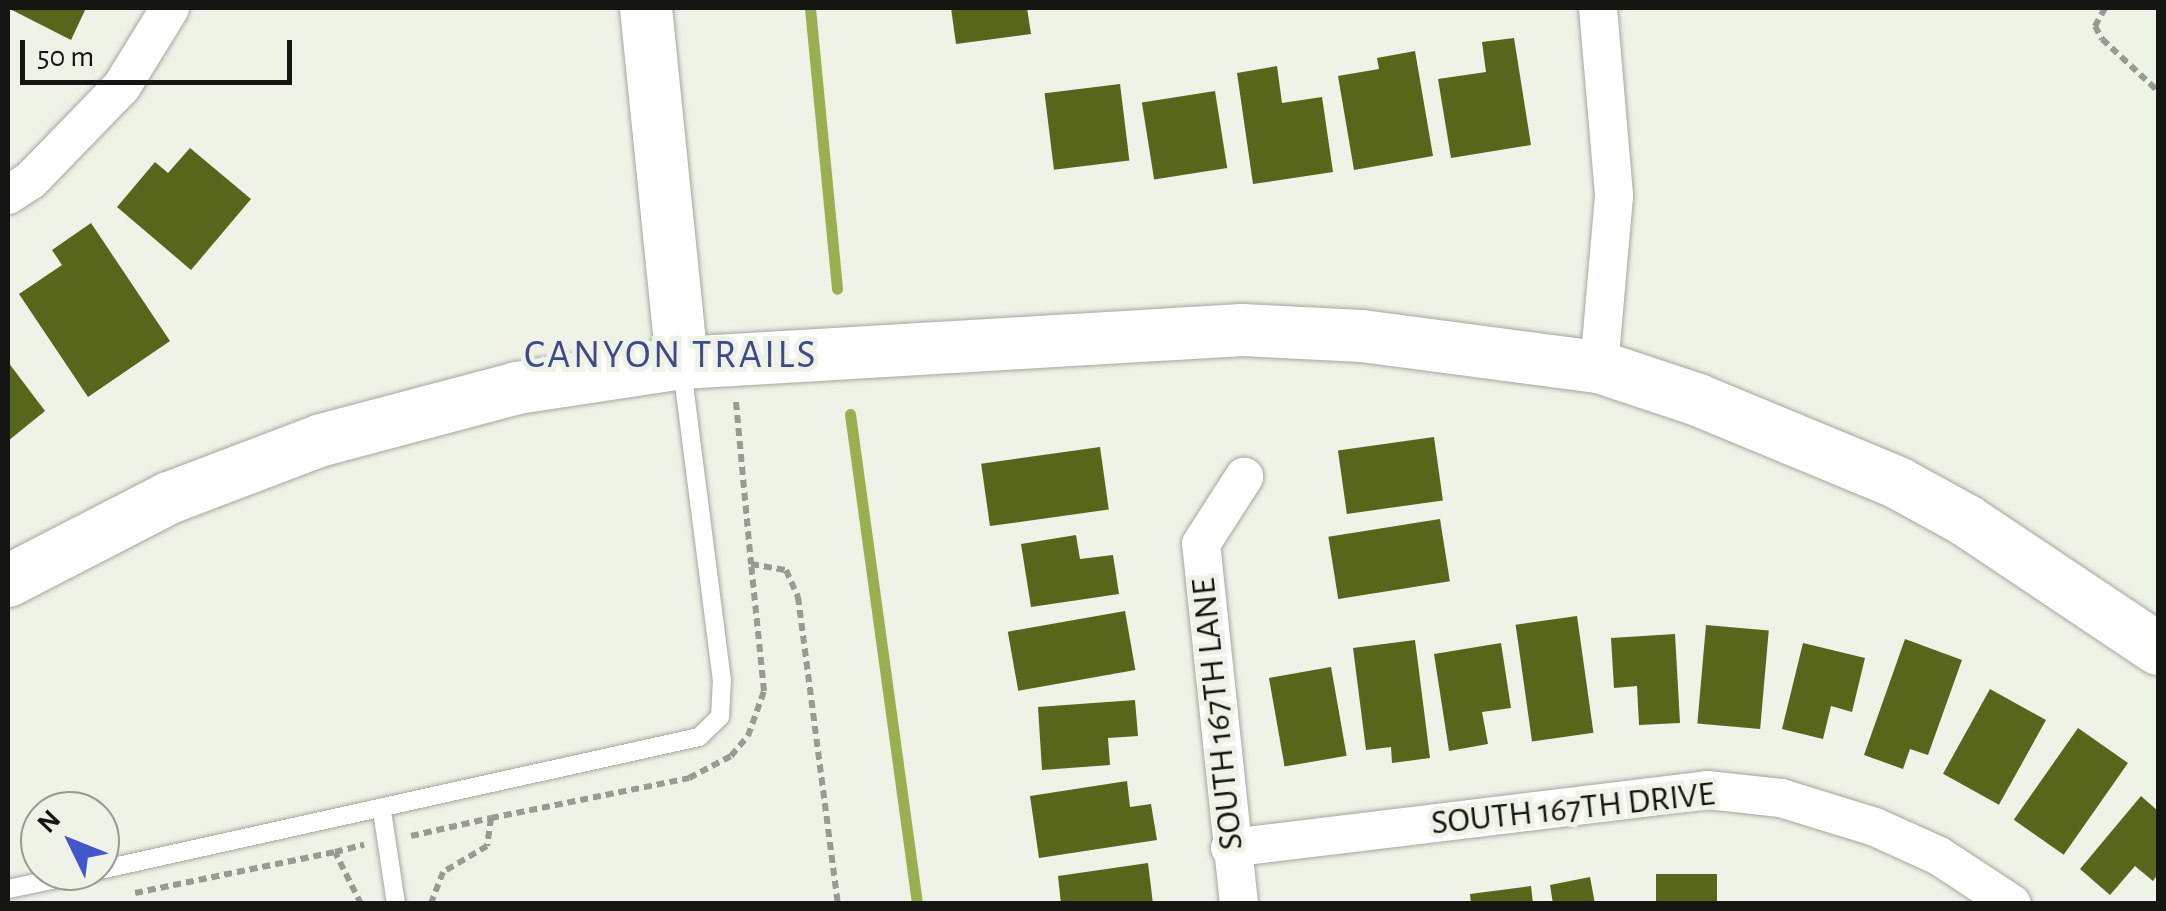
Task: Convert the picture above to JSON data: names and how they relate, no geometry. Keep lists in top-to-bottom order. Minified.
{"streets":{"street":["SOUTH 167TH LANE","SOUTH 167TH DRIVE"]},"crossings":[["SOUTH 167TH LANE","SOUTH 167TH DRIVE"]],"districts":["CANYON TRAILS"],"scale_bar":"50 m","north":"top left"}
